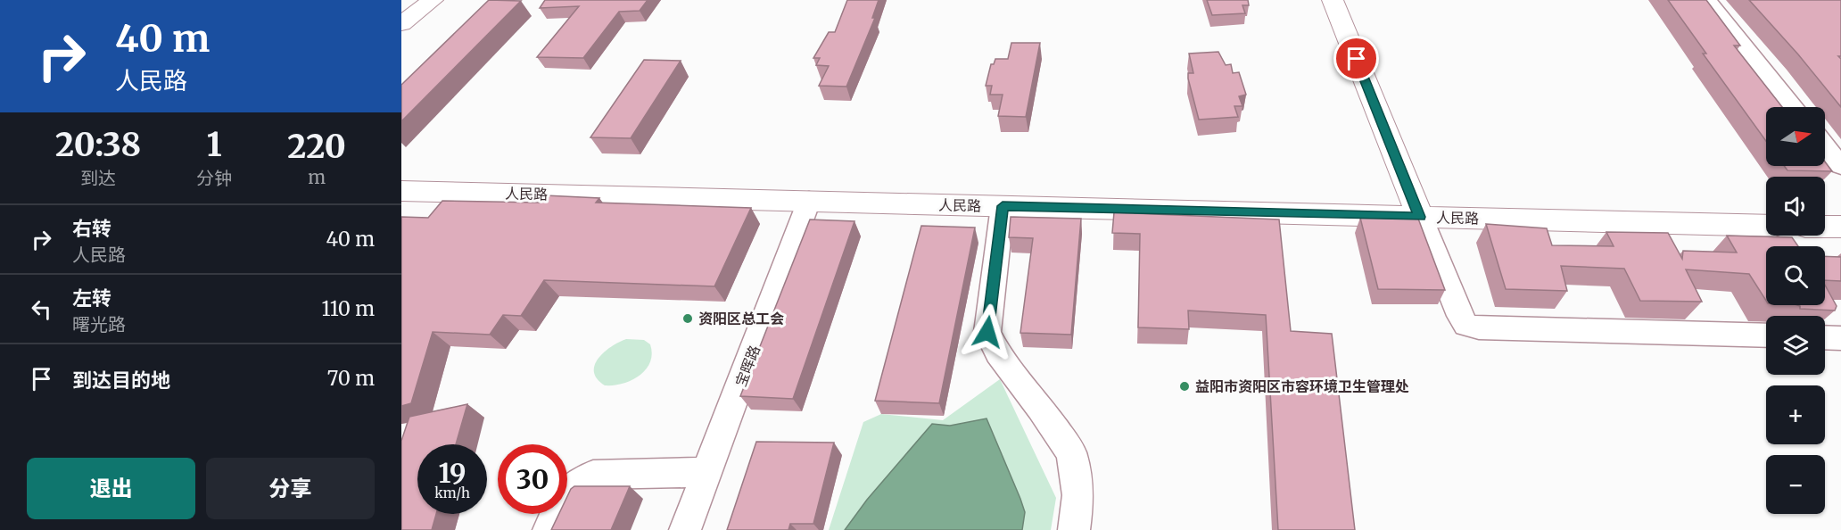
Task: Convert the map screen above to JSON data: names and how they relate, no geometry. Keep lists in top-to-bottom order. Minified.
{"streets":{"street":["人民路","宝晖路"]},"crossings":[["人民路","宝晖路"]],"places":["资阳区总工会","益阳市资阳区市容环境卫生管理处"],"north":"right","page":{"turn":["40 m","人民路"],"map_buttons":["+","−"],"eta":["20:38","到达","1","分钟","220","m"],"list":[{"name":"右转","note":"人民路","value":"40 m"},{"name":"左转","note":"曙光路","value":"110 m"},{"name":"到达目的地","value":"70 m"}],"speed":"19 km/h","limit":"30","buttons":["退出","分享"]}}
